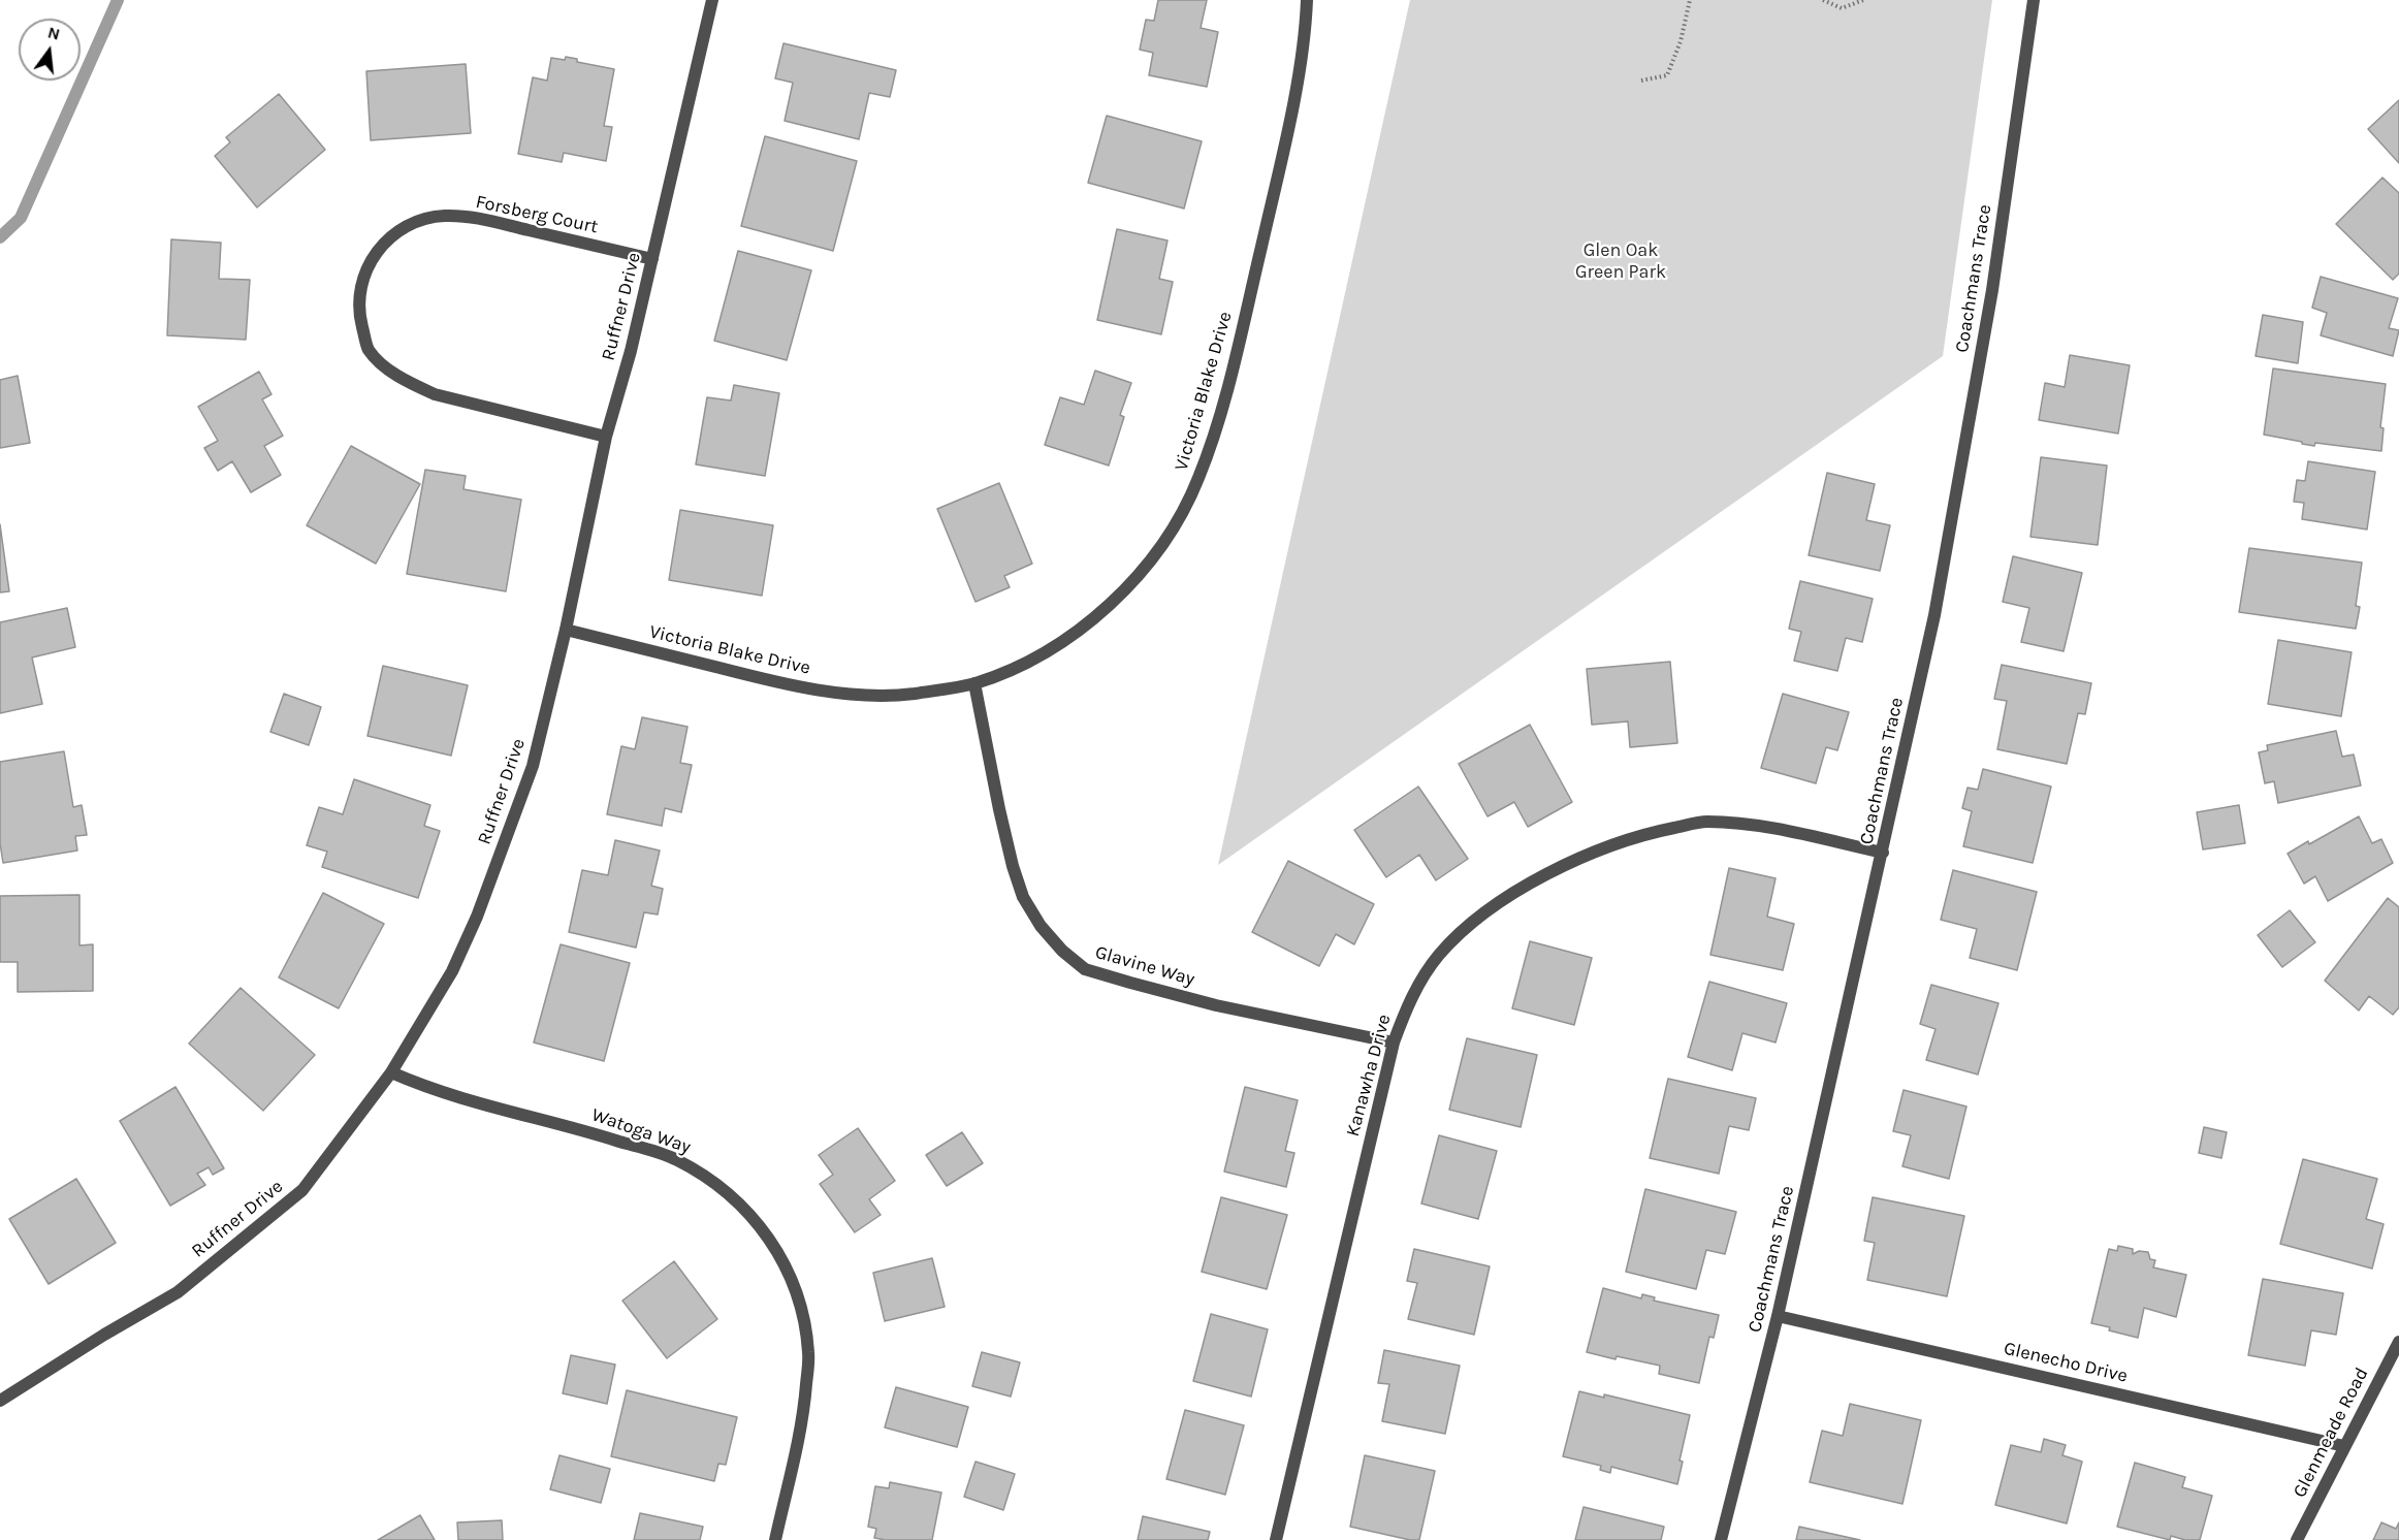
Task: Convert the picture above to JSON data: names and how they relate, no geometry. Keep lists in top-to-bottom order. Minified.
{"streets":{"street":["Forsberg Court","Coachmans Trace","Ruffner Drive","Victoria Blake Drive","Glavine Way","Kanawha Drive","Watoga Way","Glenecho Drive","Glenmeade Road"]},"crossings":[["Forsberg Court","Ruffner Drive"],["Coachmans Trace","Kanawha Drive"],["Coachmans Trace","Glenecho Drive"],["Ruffner Drive","Victoria Blake Drive"],["Ruffner Drive","Watoga Way"],["Victoria Blake Drive","Glavine Way"],["Glavine Way","Kanawha Drive"],["Glenecho Drive","Glenmeade Road"]],"parks":["Glen Oak Green Park"],"north":"top"}
